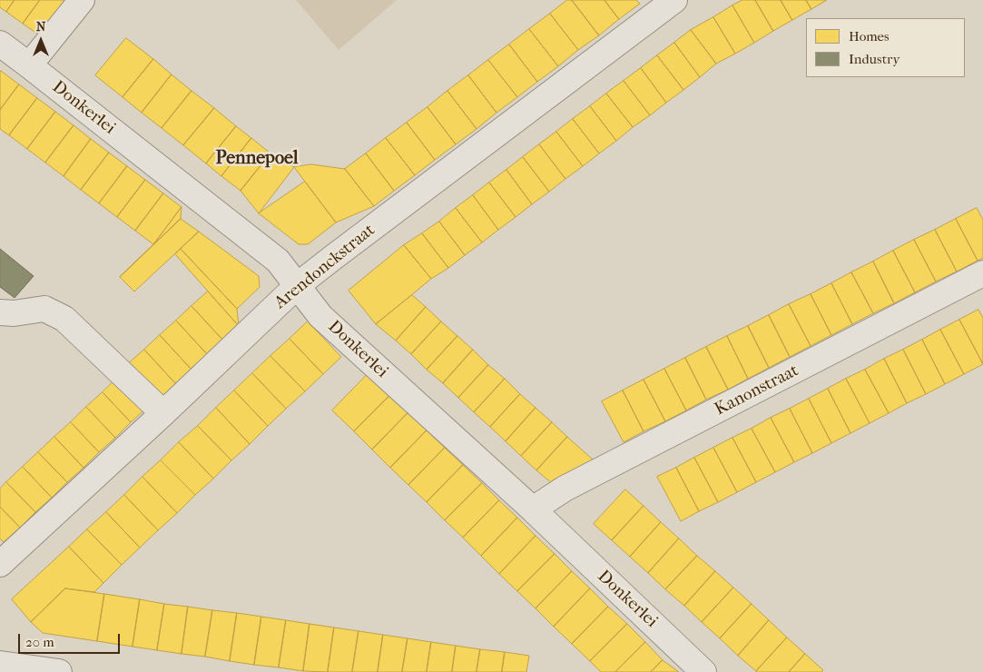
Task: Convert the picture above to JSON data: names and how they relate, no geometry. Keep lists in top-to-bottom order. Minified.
{"streets":{"street":["Donkerlei","Arendonckstraat","Kanonstraat"]},"crossings":[["Donkerlei","Arendonckstraat"],["Donkerlei","Kanonstraat"]],"districts":["Pennepoel"],"legend":["Homes","Industry"],"scale_bar":"20 m","north":"top"}
